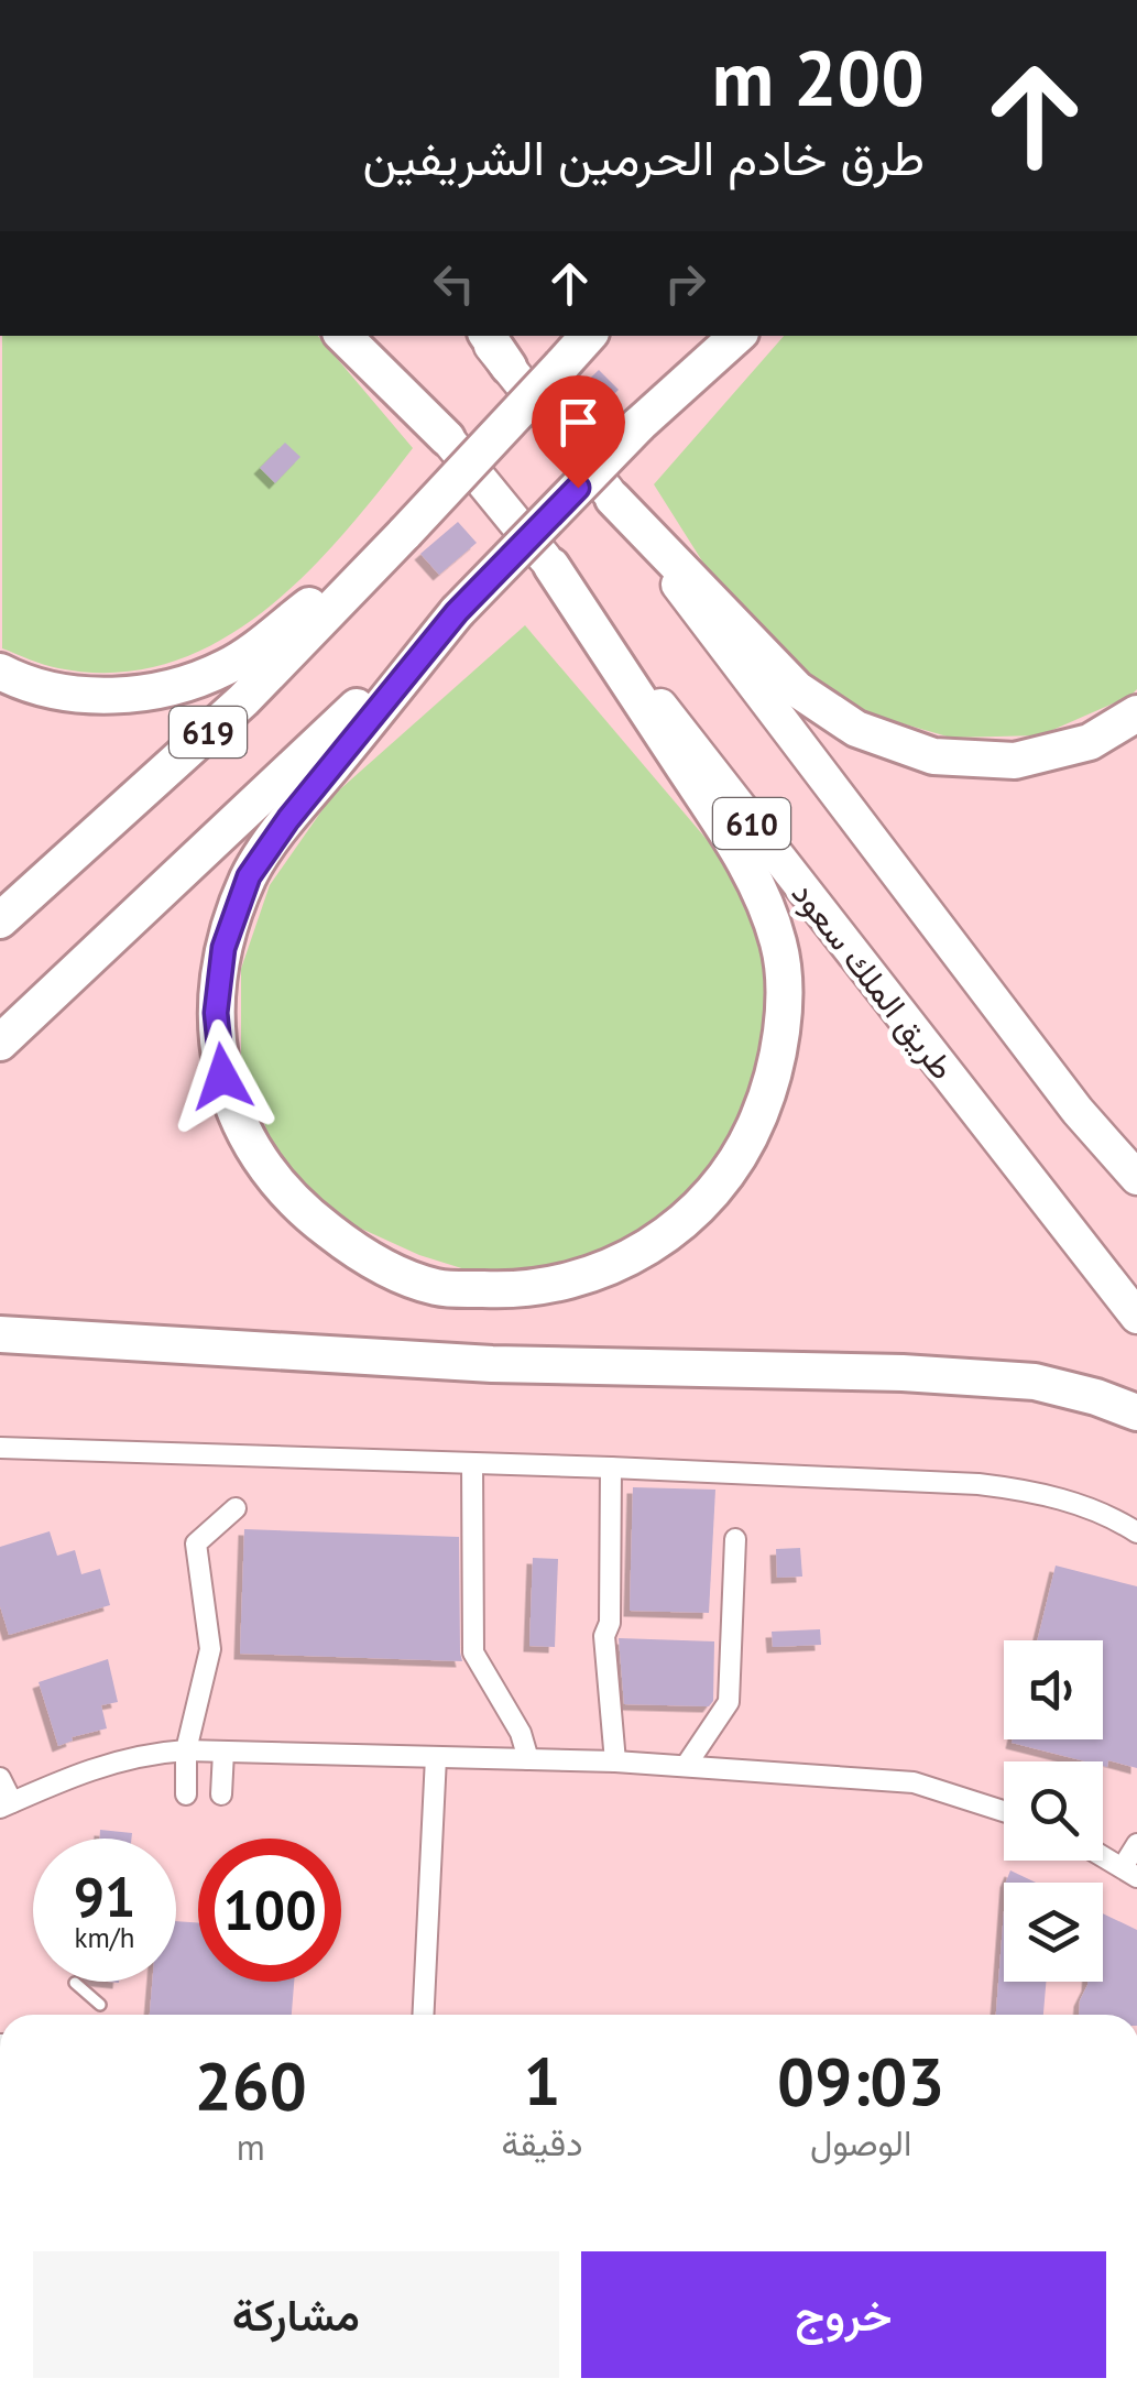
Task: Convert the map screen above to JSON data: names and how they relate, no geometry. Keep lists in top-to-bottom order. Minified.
{"streets":{"highway":["619"],"main road":["610","طريق الملك سعود"]},"page":{"turn":["200 m","طرق خادم الحرمين الشريفين"],"speed":"91 km/h","limit":"100","eta":["09:03","الوصول","1","دقيقة","260","m"],"buttons":["خروج","مشاركة"]}}
